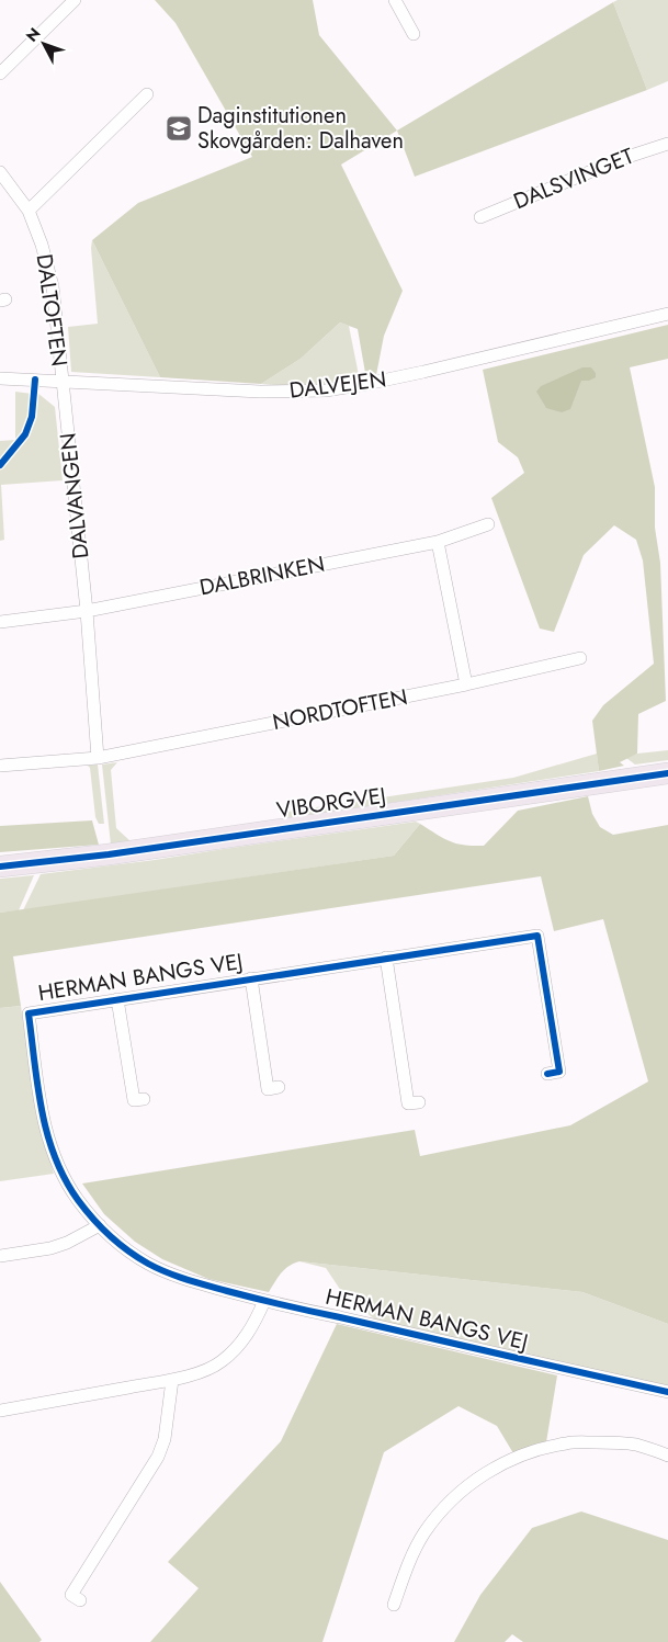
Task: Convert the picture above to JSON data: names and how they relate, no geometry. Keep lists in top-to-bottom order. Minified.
{"streets":{"main road":["VIBORGVEJ"],"street":["DALSVINGET","DALTOFTEN","DALVEJEN","DALVANGEN","DALBRINKEN","NORDTOFTEN","HERMAN BANGS VEJ"]},"crossings":[["DALTOFTEN","DALVEJEN"],["DALTOFTEN","DALVANGEN"],["DALVEJEN","DALVANGEN"],["DALVANGEN","DALBRINKEN"],["DALVANGEN","NORDTOFTEN"]],"places":{"school or university":["Daginstitutionen Skovgården: Dalhaven"]},"north":"top left"}
